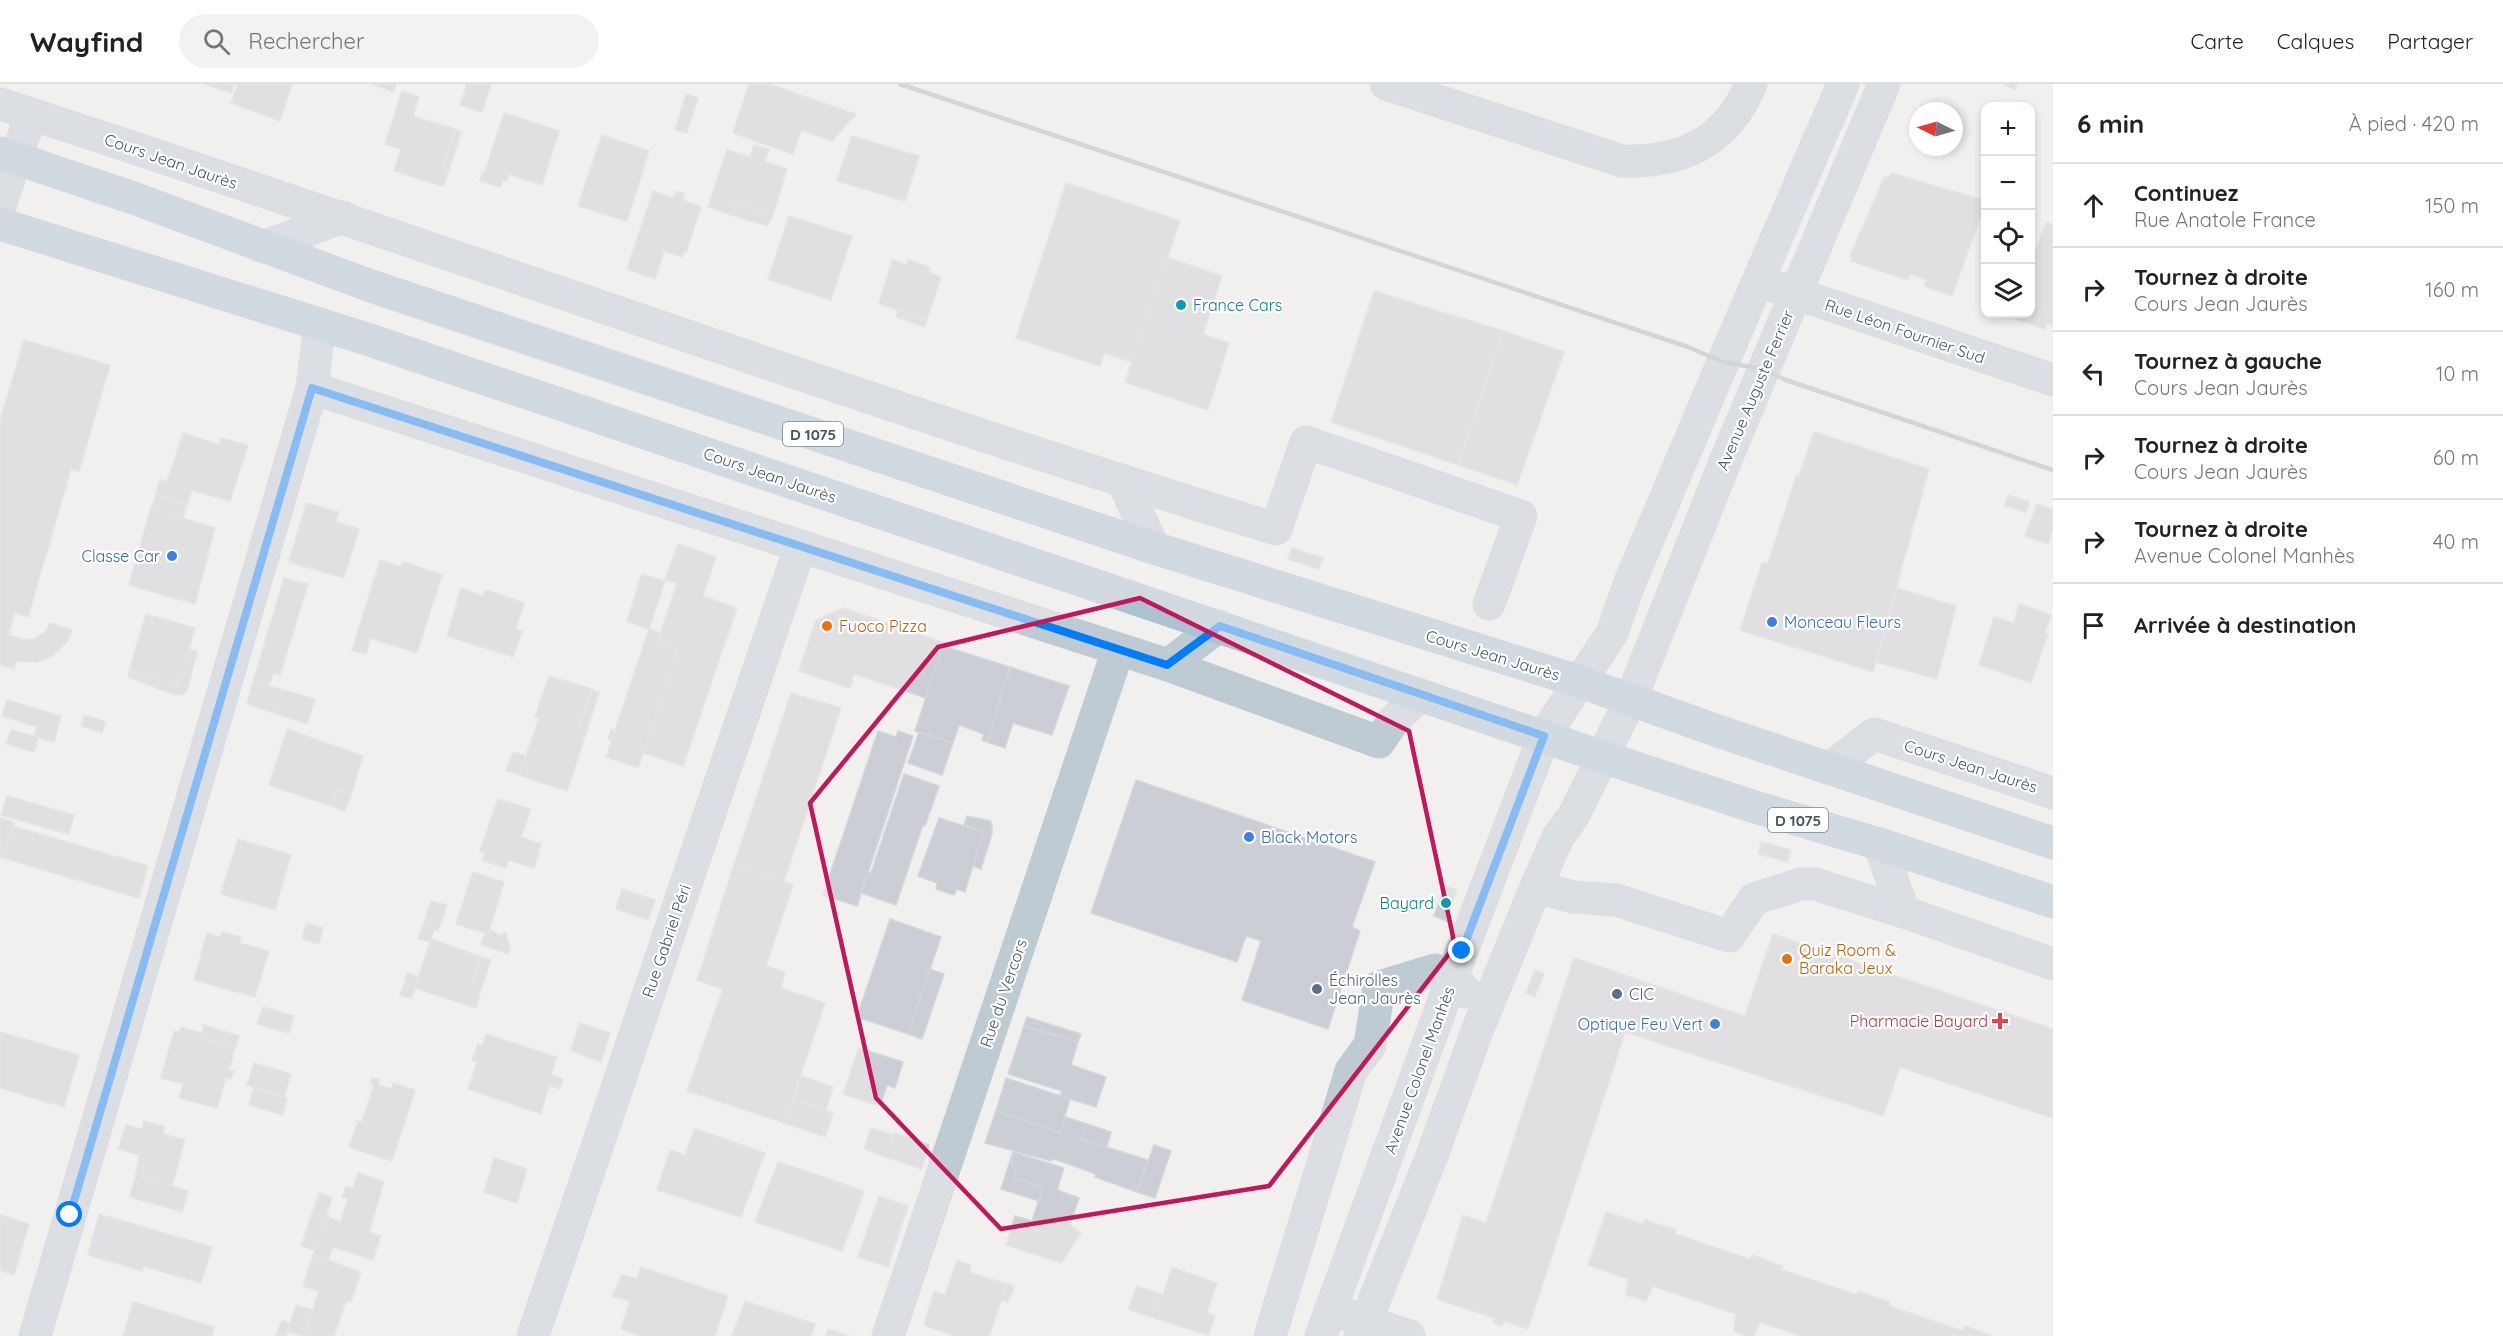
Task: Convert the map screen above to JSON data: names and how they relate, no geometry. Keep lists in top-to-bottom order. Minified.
{"streets":{"main road":["Cours Jean Jaurès","D 1075"],"street":["Rue Léon Fournier Sud","Avenue Auguste Ferrier","Rue Gabriel Péri","Rue du Vercors","Avenue Colonel Manhès"]},"crossings":[["Cours Jean Jaurès","Avenue Auguste Ferrier"],["Cours Jean Jaurès","Avenue Colonel Manhès"],["Rue Léon Fournier Sud","Avenue Auguste Ferrier"]],"places":{"other":["France Cars","Classe Car","Monceau Fleurs","Fuoco Pizza","Black Motors","Bayard","Quiz Room & Baraka Jeux","Échirolles Jean Jaurès","CIC","Optique Feu Vert"],"health":["Pharmacie Bayard"]},"north":"left","page":{"header":"Wayfind","search":"Rechercher","nav":["Carte","Calques","Partager"],"heading":["6 min","À pied · 420 m"],"map_buttons":["+","−"],"list":[["Continuez","Rue Anatole France","150 m"],["Tournez à droite","Cours Jean Jaurès","160 m"],["Tournez à gauche","Cours Jean Jaurès","10 m"],["Tournez à droite","Cours Jean Jaurès","60 m"],["Tournez à droite","Avenue Colonel Manhès","40 m"],"Arrivée à destination"]}}
